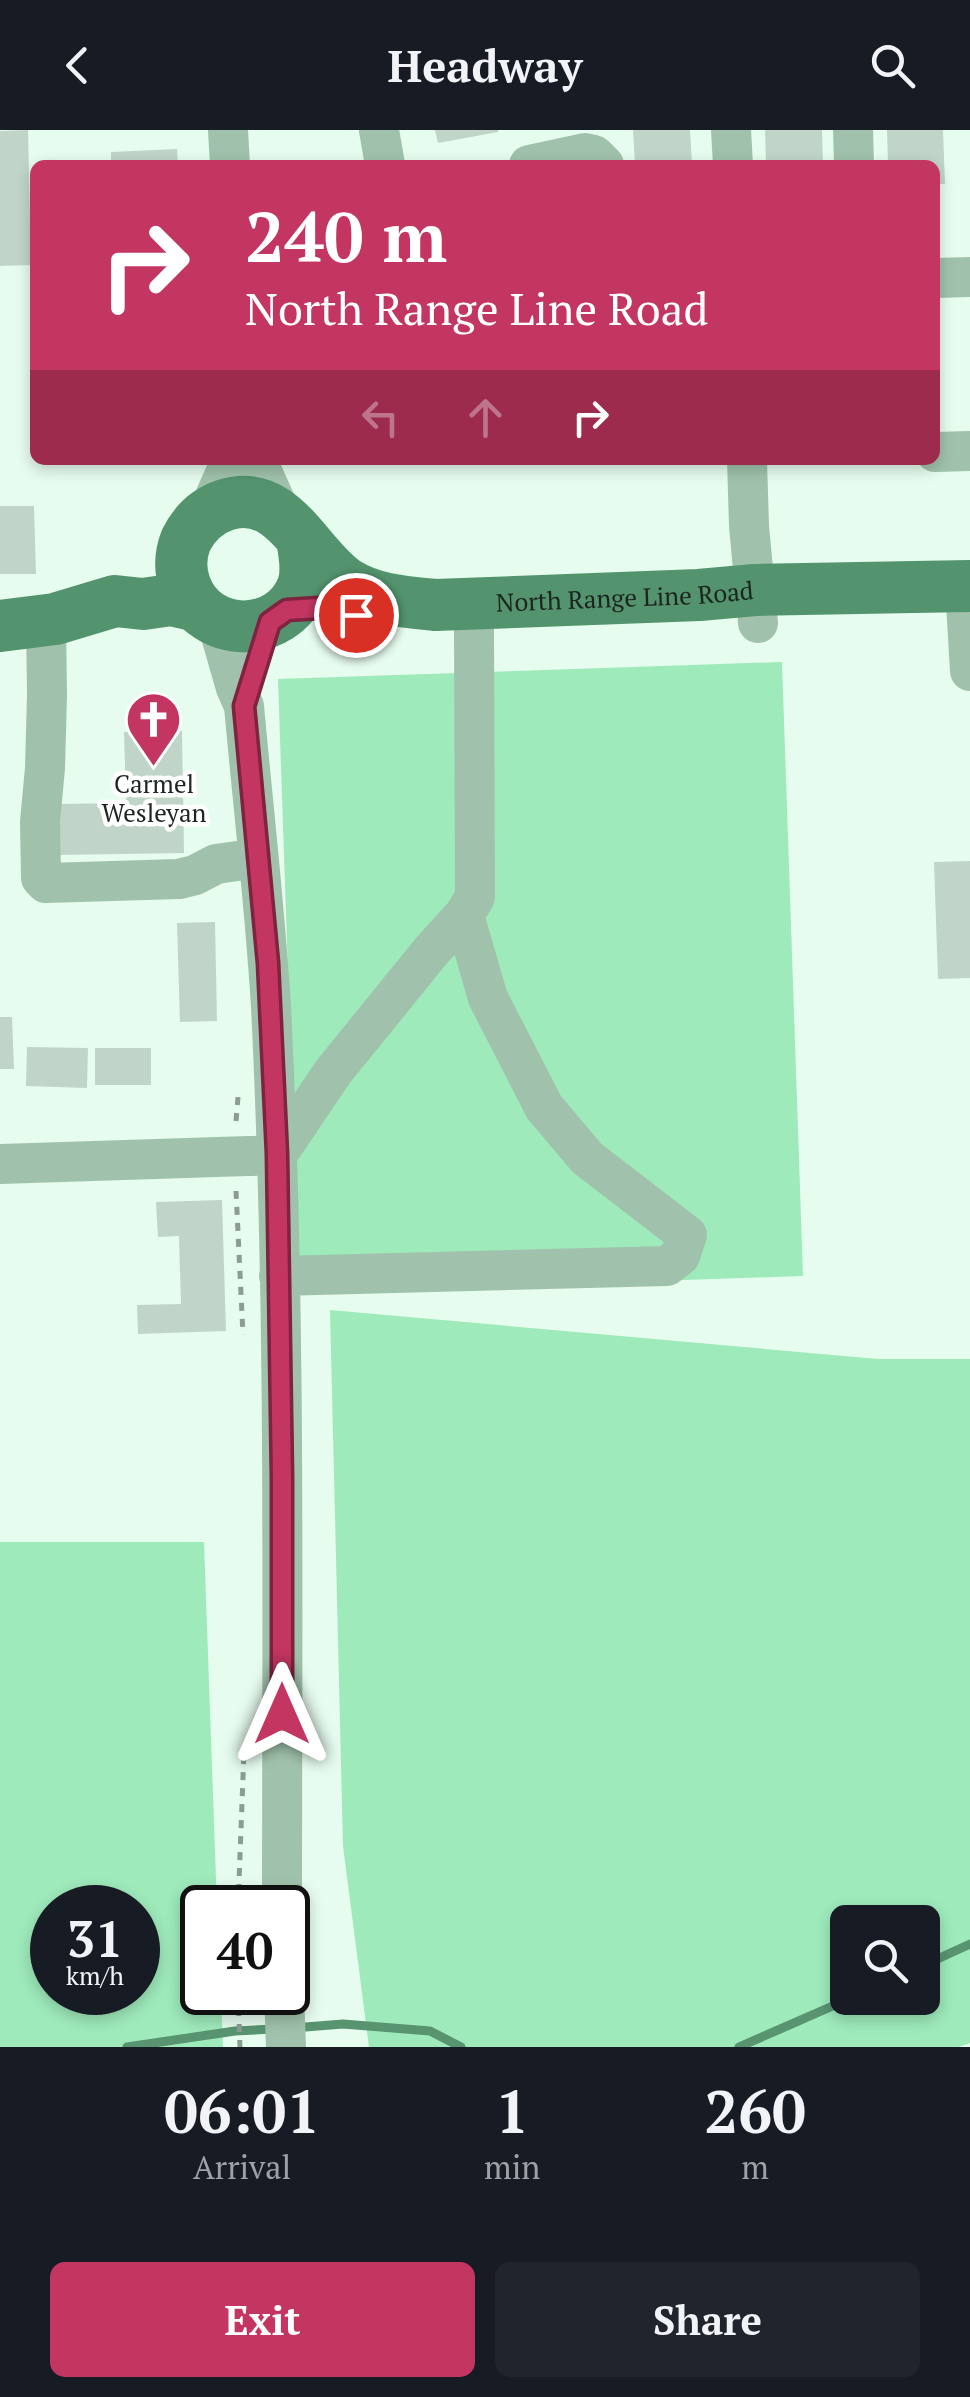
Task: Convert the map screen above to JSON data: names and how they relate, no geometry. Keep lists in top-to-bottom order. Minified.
{"streets":{"main road":["North Range Line Road"]},"places":{"church":["Carmel Wesleyan"]},"page":{"header":"Headway","turn":["240 m","North Range Line Road"],"speed":"31 km/h","limit":"40","eta":["06:01","Arrival","1","min","260","m"],"buttons":["Exit","Share"]}}
